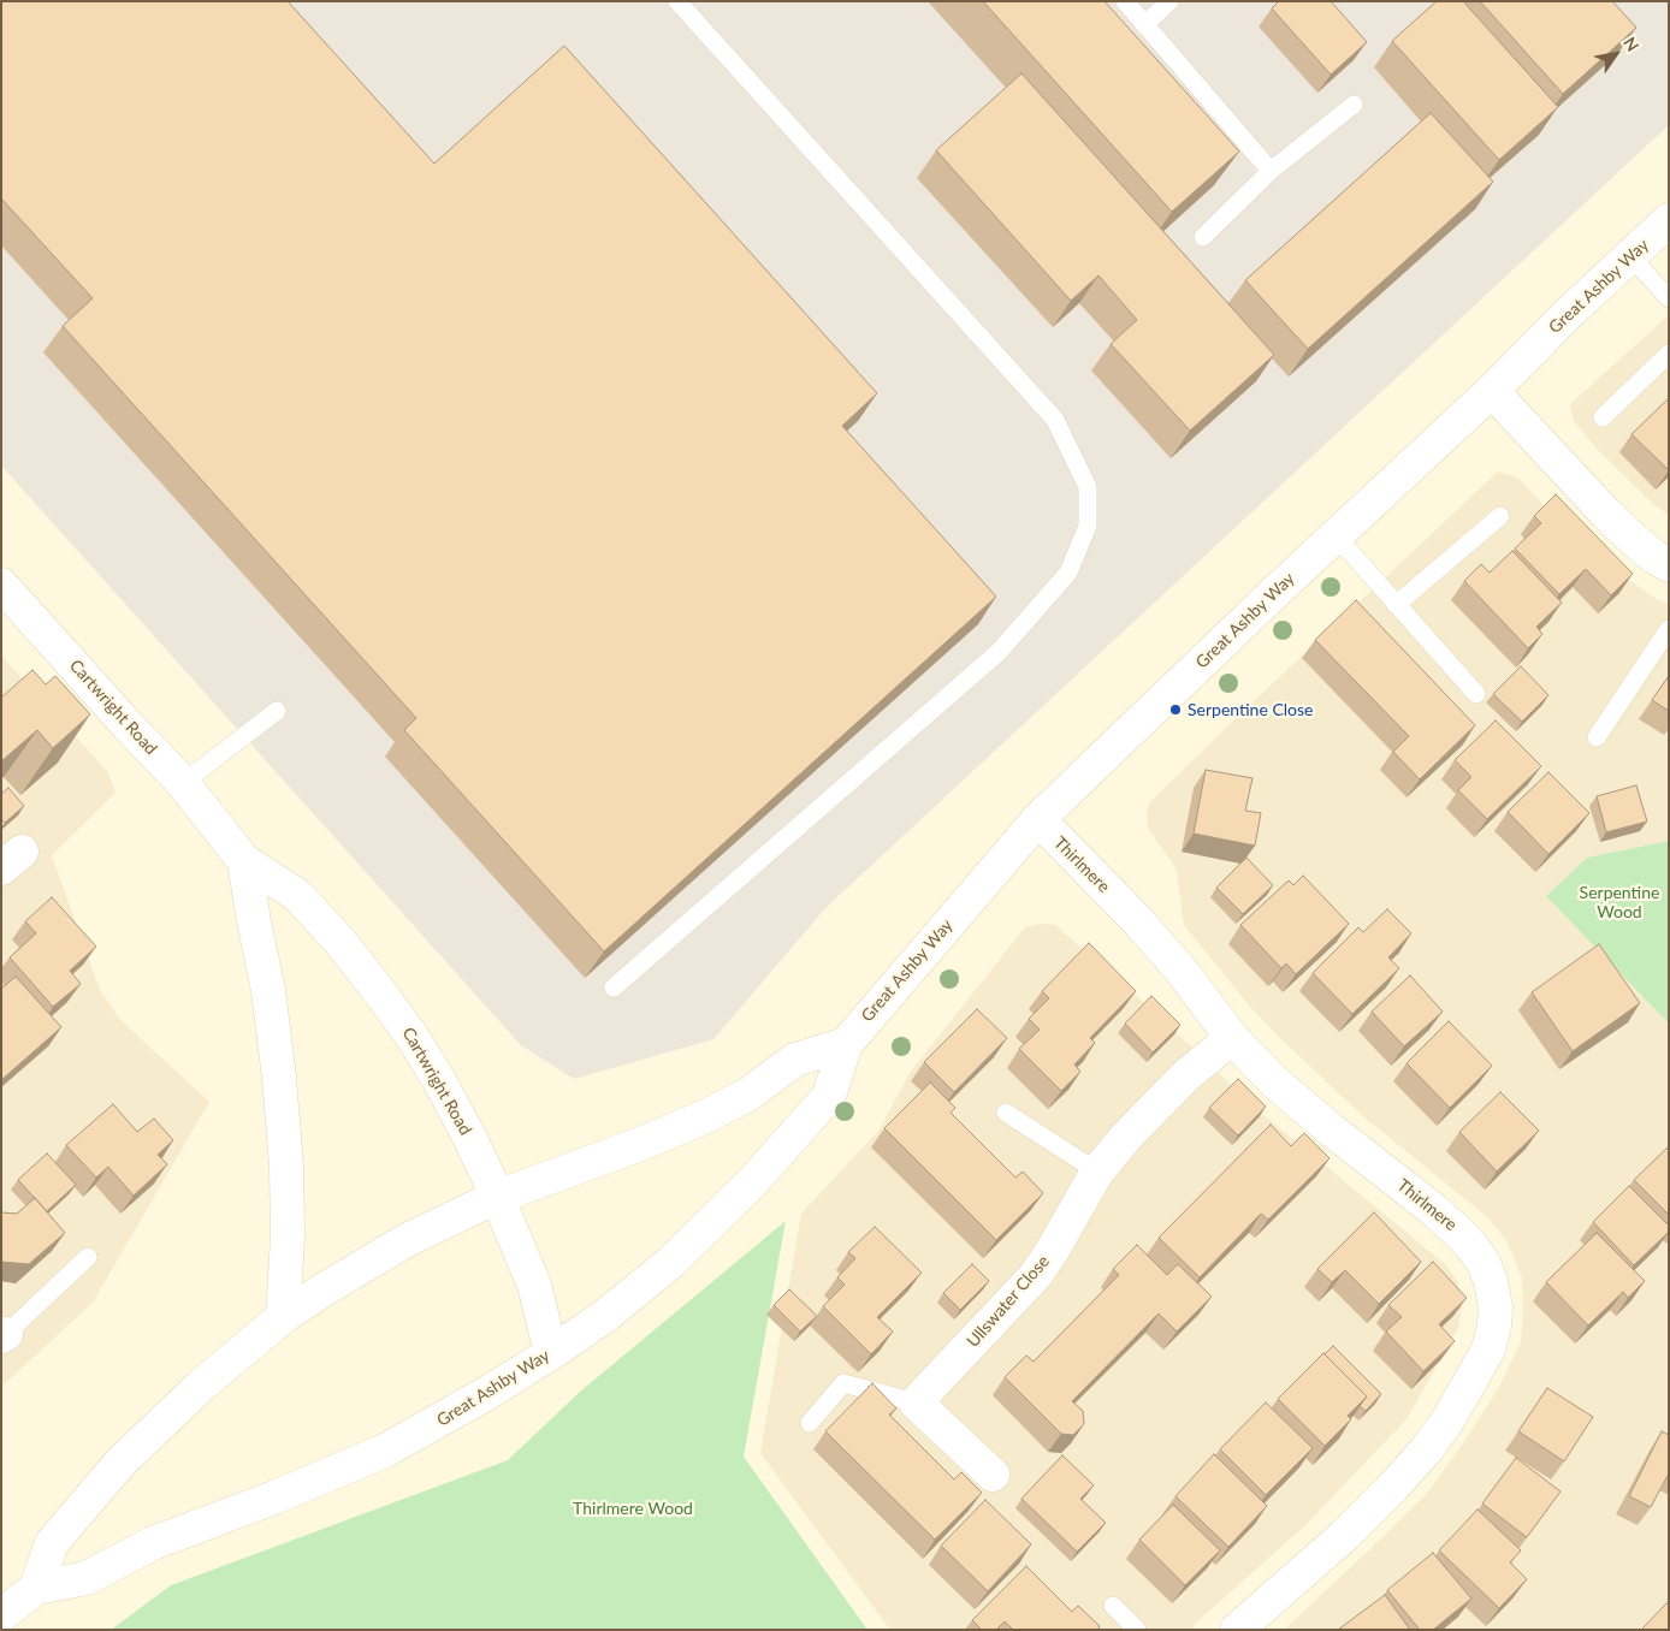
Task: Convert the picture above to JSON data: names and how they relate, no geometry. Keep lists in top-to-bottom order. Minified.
{"streets":{"street":["Great Ashby Way","Cartwright Road","Thirlmere","Ullswater Close"]},"crossings":[["Great Ashby Way","Cartwright Road"],["Great Ashby Way","Thirlmere"],["Thirlmere","Ullswater Close"]],"parks":["Serpentine Wood","Thirlmere Wood"],"places":["Serpentine Close"],"north":"top right"}
